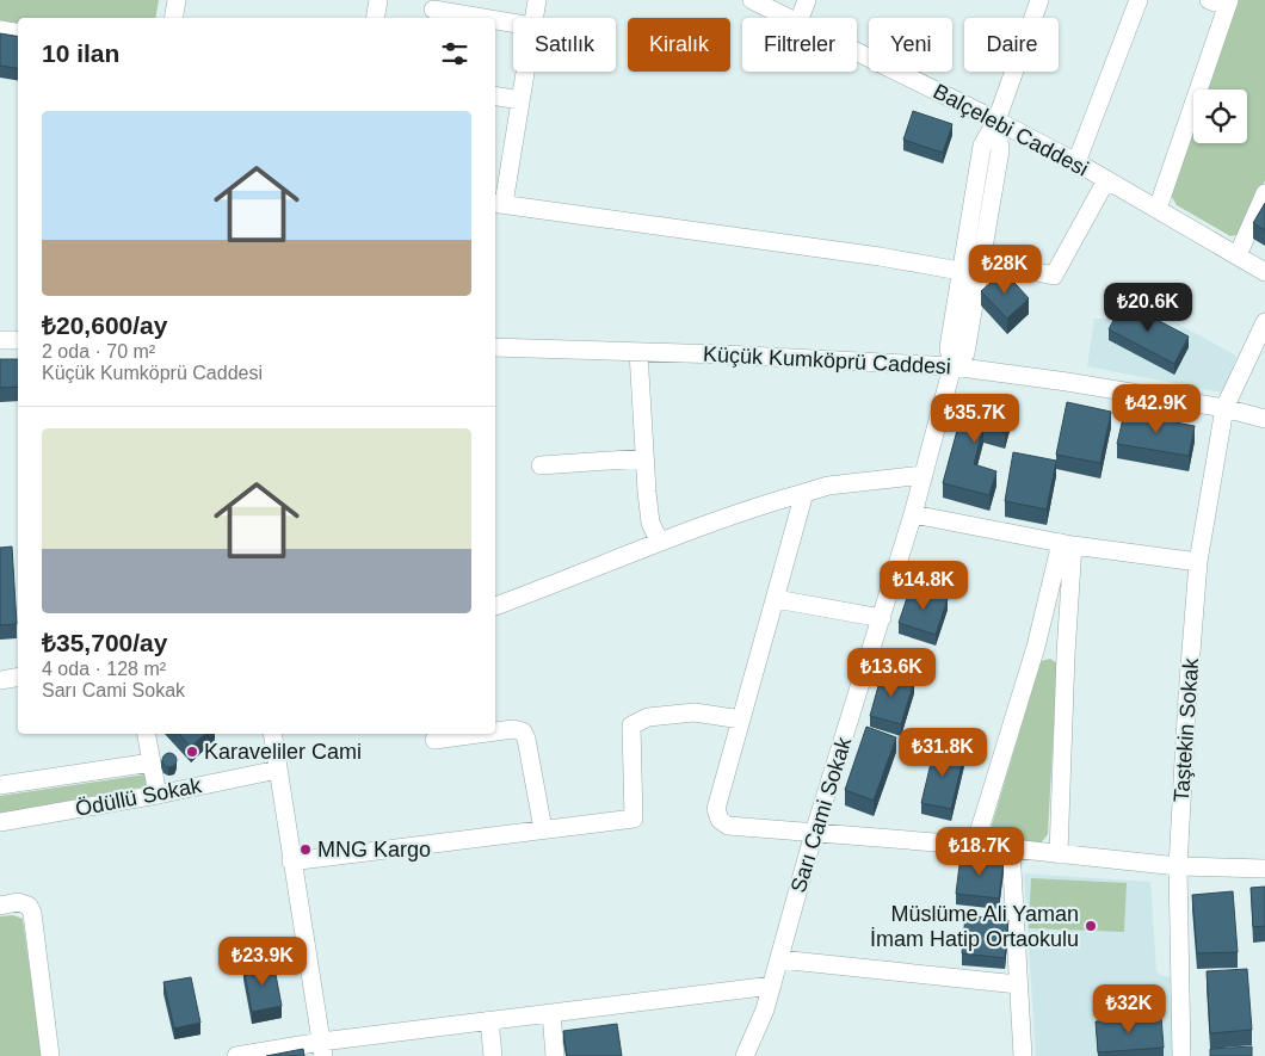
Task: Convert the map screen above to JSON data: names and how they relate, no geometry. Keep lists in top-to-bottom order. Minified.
{"streets":{"street":["Balçelebi Caddesi","Küçük Kumköprü Caddesi","Taştekin Sokak","Ödüllü Sokak","Sarı Cami Sokak"]},"crossings":[["Balçelebi Caddesi","Sarı Cami Sokak"],["Küçük Kumköprü Caddesi","Taştekin Sokak"],["Küçük Kumköprü Caddesi","Sarı Cami Sokak"]],"places":["Karaveliler Cami","MNG Kargo","Müslüme Ali Yaman İmam Hatip Ortaokulu"],"page":{"chip":["Satılık","Kiralık","Filtreler","Yeni","Daire"],"heading":"10 ilan","list":[{"name":"₺20,600/ay","note":"2 oda · 70 m² · Küçük Kumköprü Caddesi"},{"name":"₺35,700/ay","note":"4 oda · 128 m² · Sarı Cami Sokak"}],"price":["₺28K","₺20.6K","₺42.9K","₺35.7K","₺14.8K","₺13.6K","₺31.8K","₺18.7K","₺23.9K","₺32K"]}}
